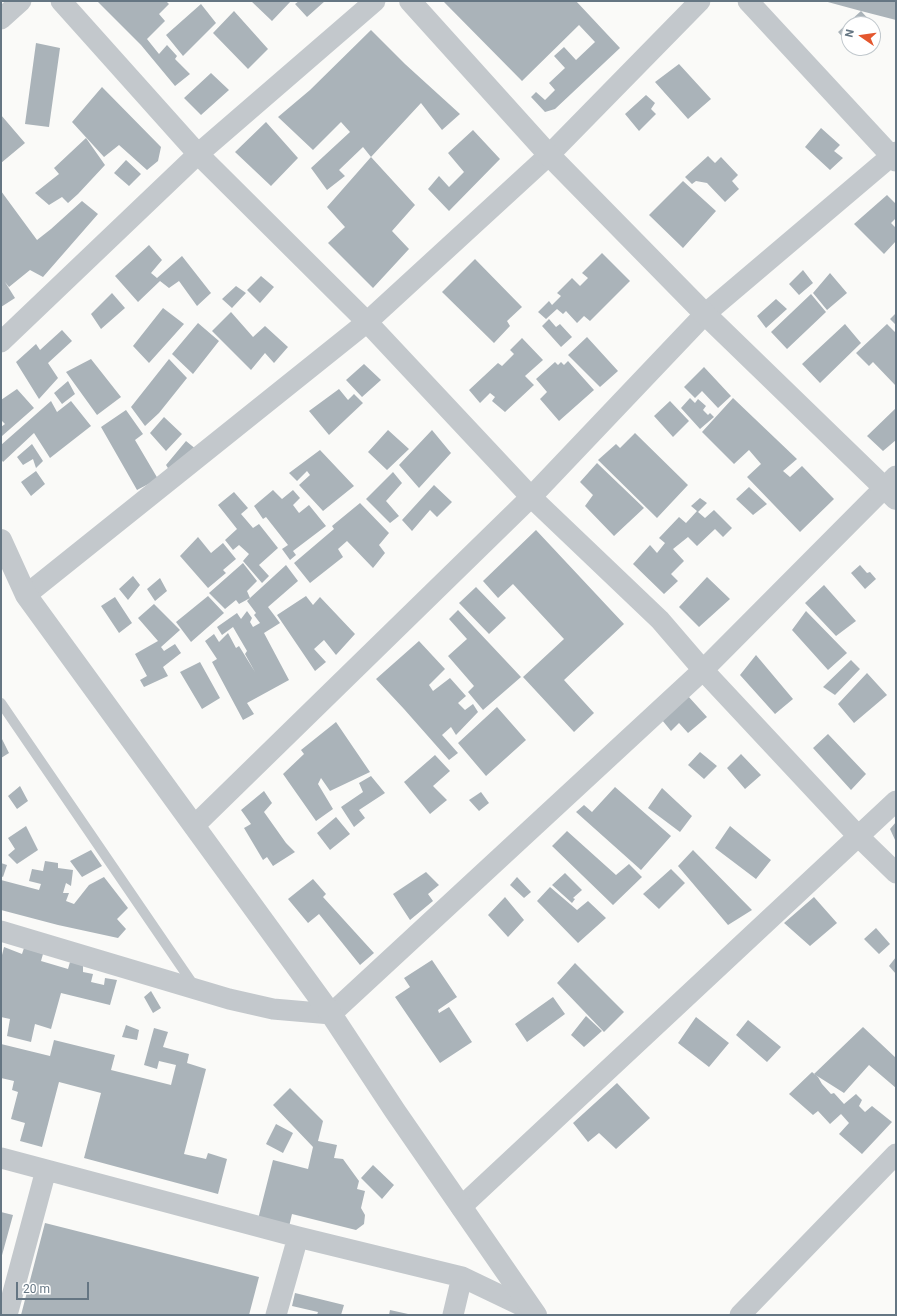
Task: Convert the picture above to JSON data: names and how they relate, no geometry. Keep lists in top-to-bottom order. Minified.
{"scale_bar":"20 m","north":"left"}
